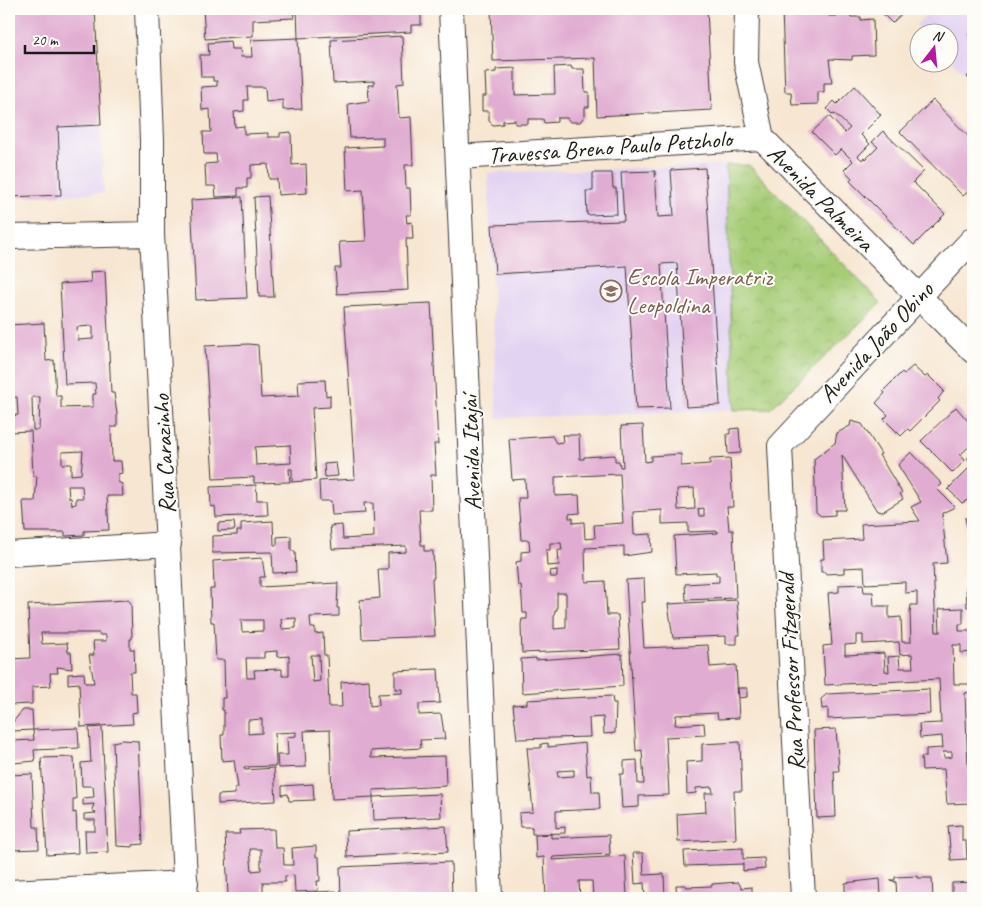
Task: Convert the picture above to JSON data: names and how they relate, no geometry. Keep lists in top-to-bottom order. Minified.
{"streets":{"street":["Travessa Breno Paulo Petzholo","Avenida Palmeira","Avenida João Obino","Avenida Itajaí","Rua Carazinho","Rua Professor Fitzgerald"]},"crossings":[["Travessa Breno Paulo Petzholo","Avenida Palmeira"],["Travessa Breno Paulo Petzholo","Avenida Itajaí"],["Avenida Palmeira","Avenida João Obino"],["Avenida João Obino","Rua Professor Fitzgerald"]],"places":{"school or university":["Escola Imperatriz Leopoldina"]},"scale_bar":"20 m","north":"top"}
